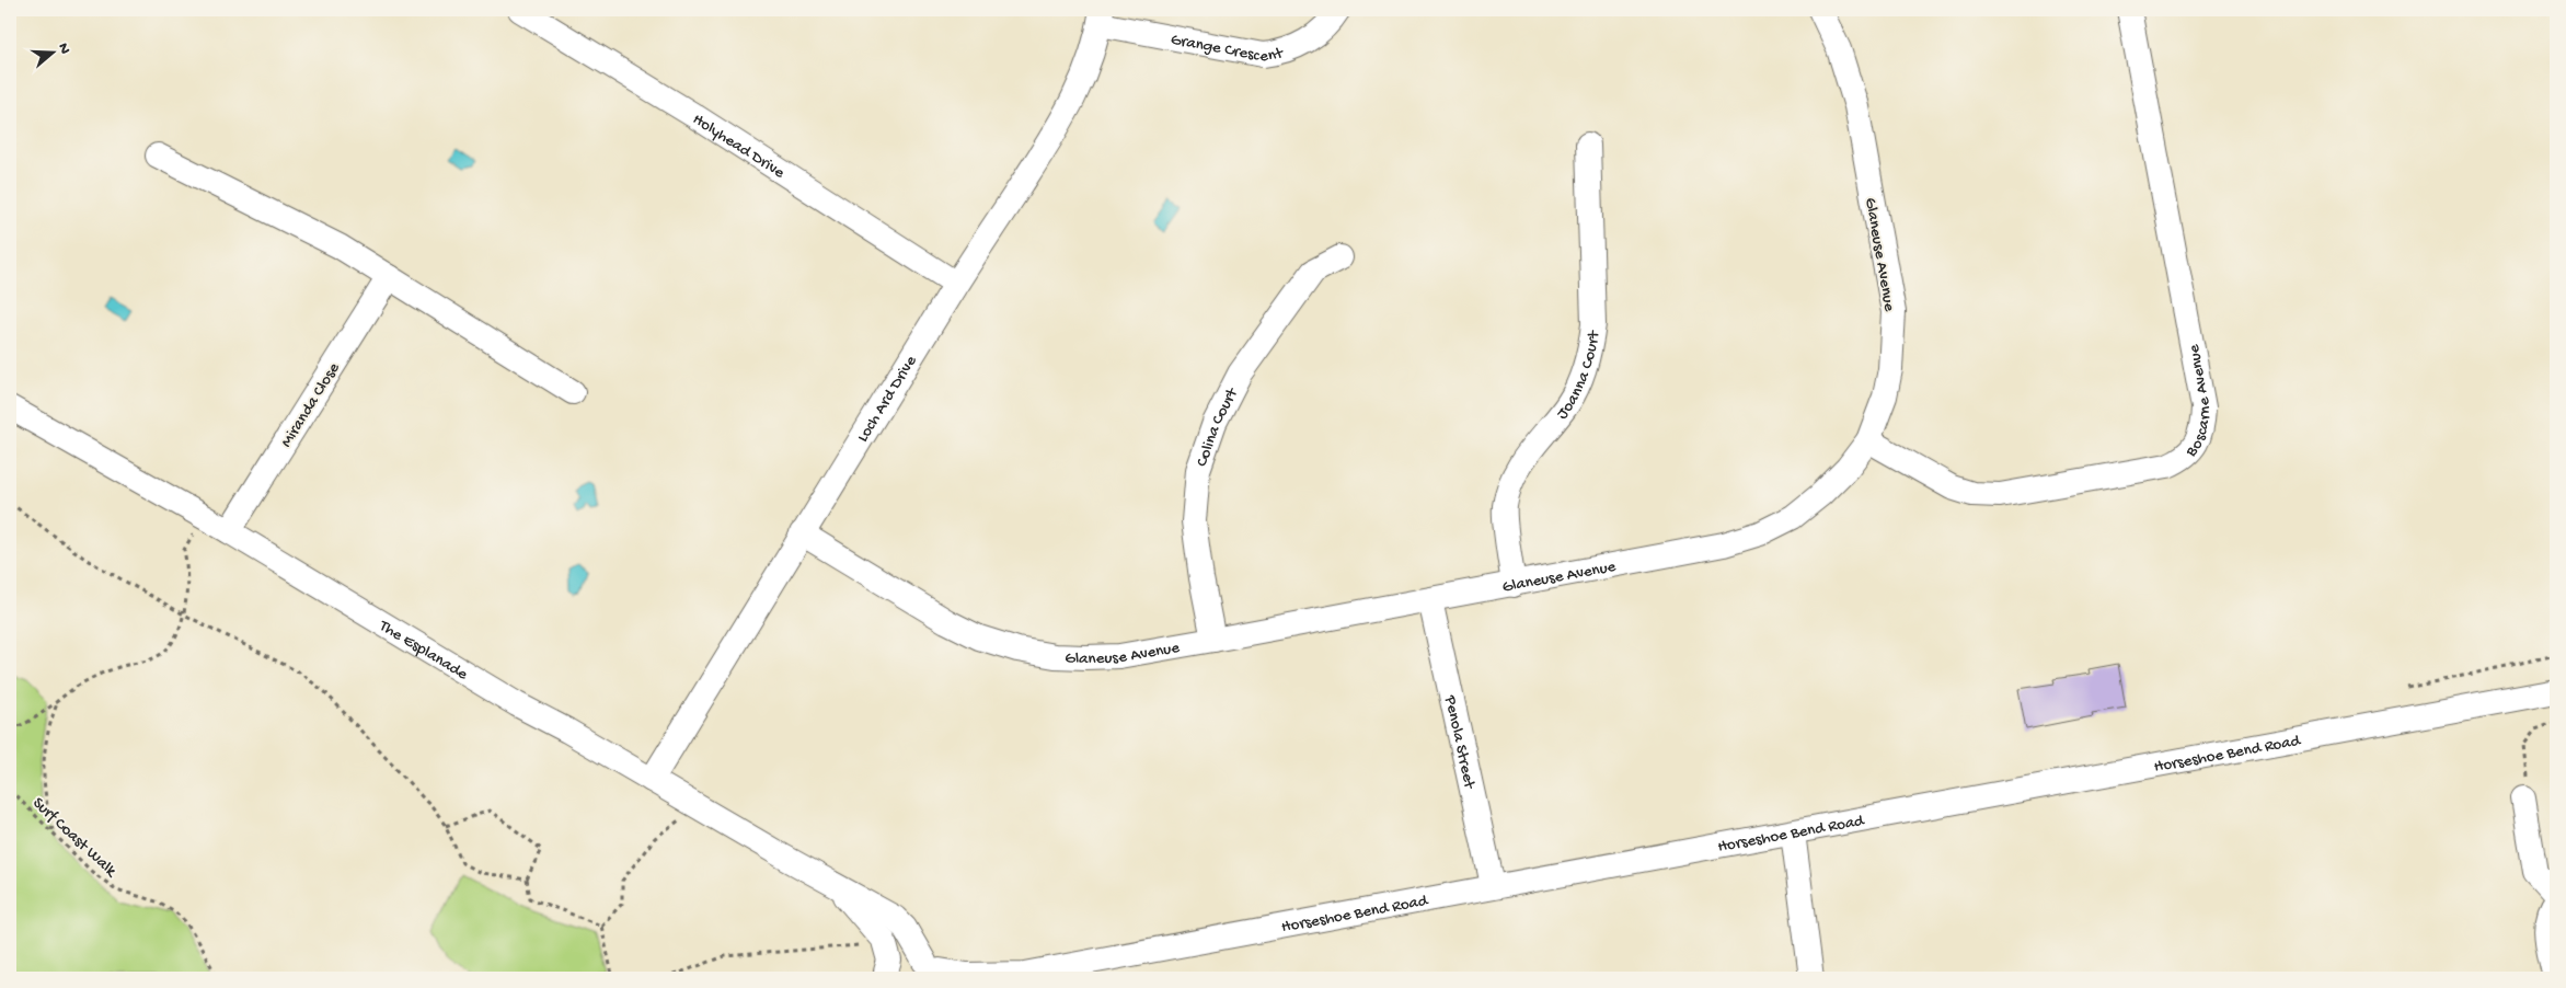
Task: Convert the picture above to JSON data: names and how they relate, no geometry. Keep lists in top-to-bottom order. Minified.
{"streets":{"street":["Grange Crescent","Holyhead Drive","Glaneuse Avenue","Joanna Court","Loch Ard Drive","Boscarne Avenue","Miranda Close","Colina Court","The Esplanade","Penola Street","Horseshoe Bend Road"],"path":["Surf Coast Walk"]},"crossings":[["Grange Crescent","Loch Ard Drive"],["Holyhead Drive","Loch Ard Drive"],["Glaneuse Avenue","Joanna Court"],["Glaneuse Avenue","Loch Ard Drive"],["Glaneuse Avenue","Boscarne Avenue"],["Glaneuse Avenue","Colina Court"],["Glaneuse Avenue","Penola Street"],["Loch Ard Drive","The Esplanade"],["Miranda Close","The Esplanade"],["The Esplanade","Horseshoe Bend Road"],["Penola Street","Horseshoe Bend Road"]],"north":"right"}
